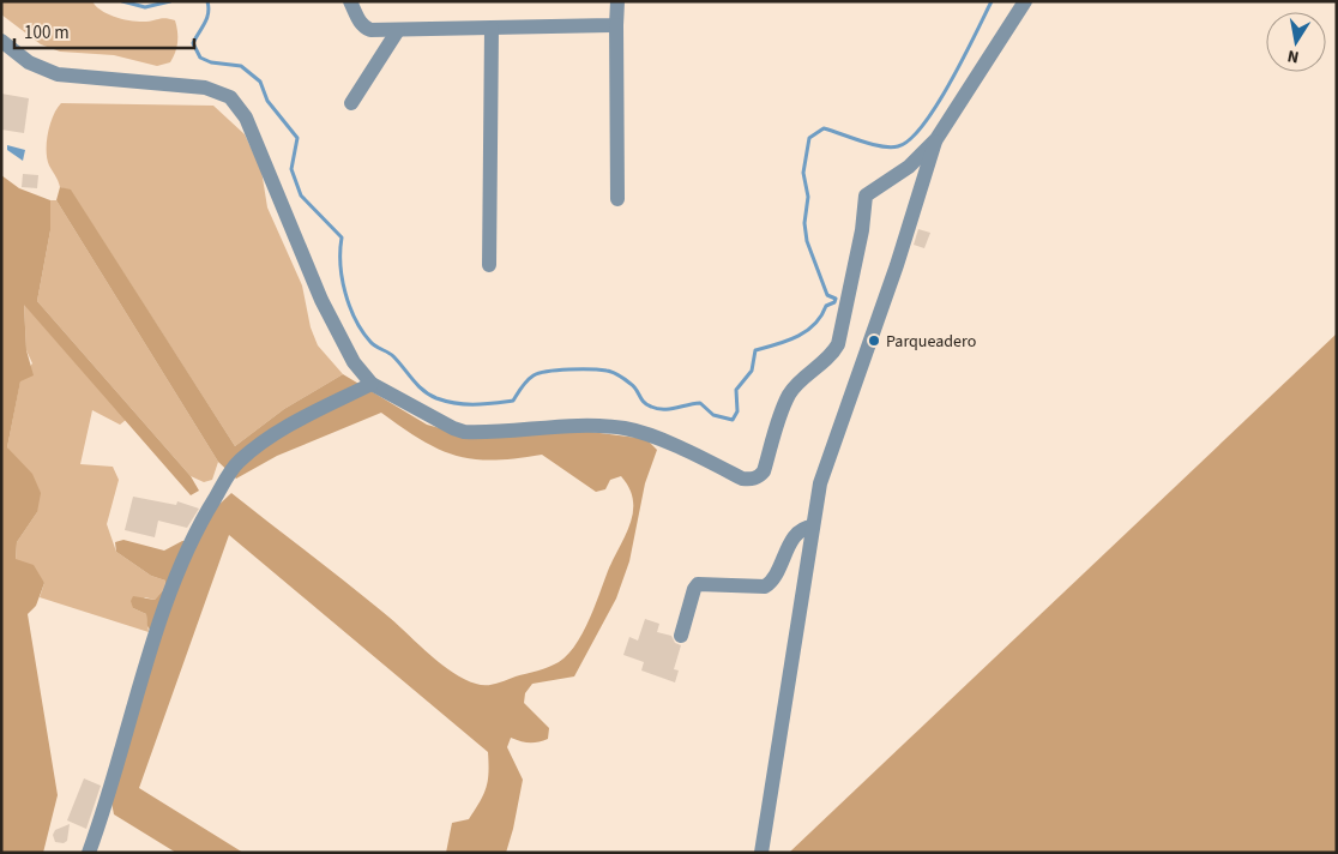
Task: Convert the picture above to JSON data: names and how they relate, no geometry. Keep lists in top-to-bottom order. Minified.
{"places":["Parqueadero"],"scale_bar":"100 m","north":"bottom"}
